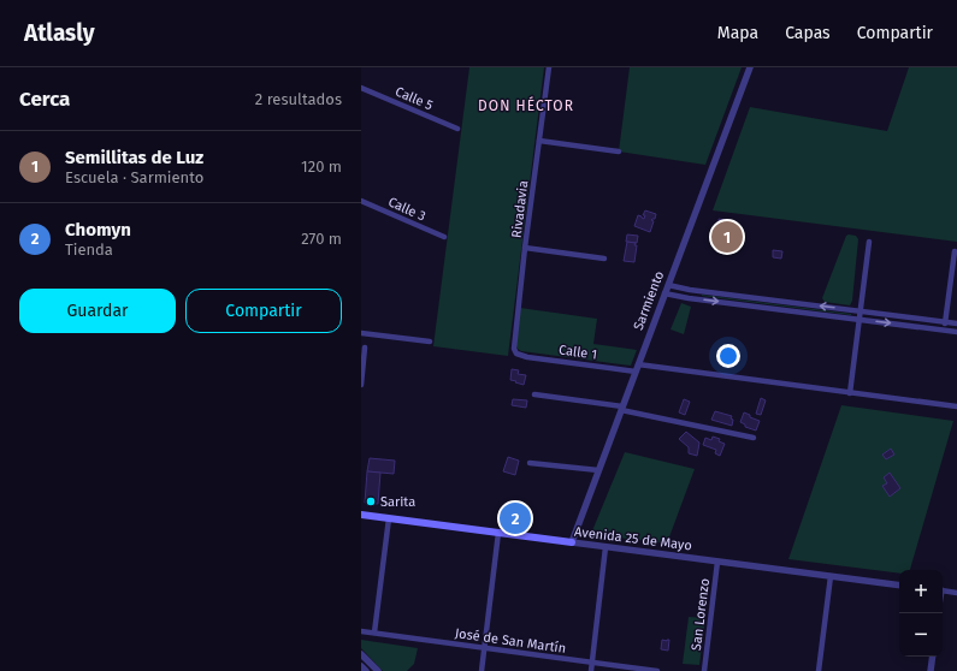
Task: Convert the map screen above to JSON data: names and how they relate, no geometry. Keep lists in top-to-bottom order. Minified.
{"streets":{"main road":["Avenida 25 de Mayo"],"street":["Calle 5","Calle 3","Rivadavia","Sarmiento","Calle 1","San Lorenzo","José de San Martín"]},"crossings":[["Rivadavia","Calle 1"],["Sarmiento","Calle 1"],["Sarmiento","Avenida 25 de Mayo"],["Avenida 25 de Mayo","San Lorenzo"]],"districts":["DON HÉCTOR"],"places":["Sarita"],"page":{"header":"Atlasly","nav":["Mapa","Capas","Compartir"],"heading":["Cerca","2 resultados"],"list":[{"mark":"1","name":"Semillitas de Luz","note":"Escuela · Sarmiento","value":"120 m"},{"mark":"2","name":"Chomyn","note":"Tienda","value":"270 m"}],"pins":["1","2"],"buttons":["Guardar","Compartir"],"map_buttons":["+","−"]}}
